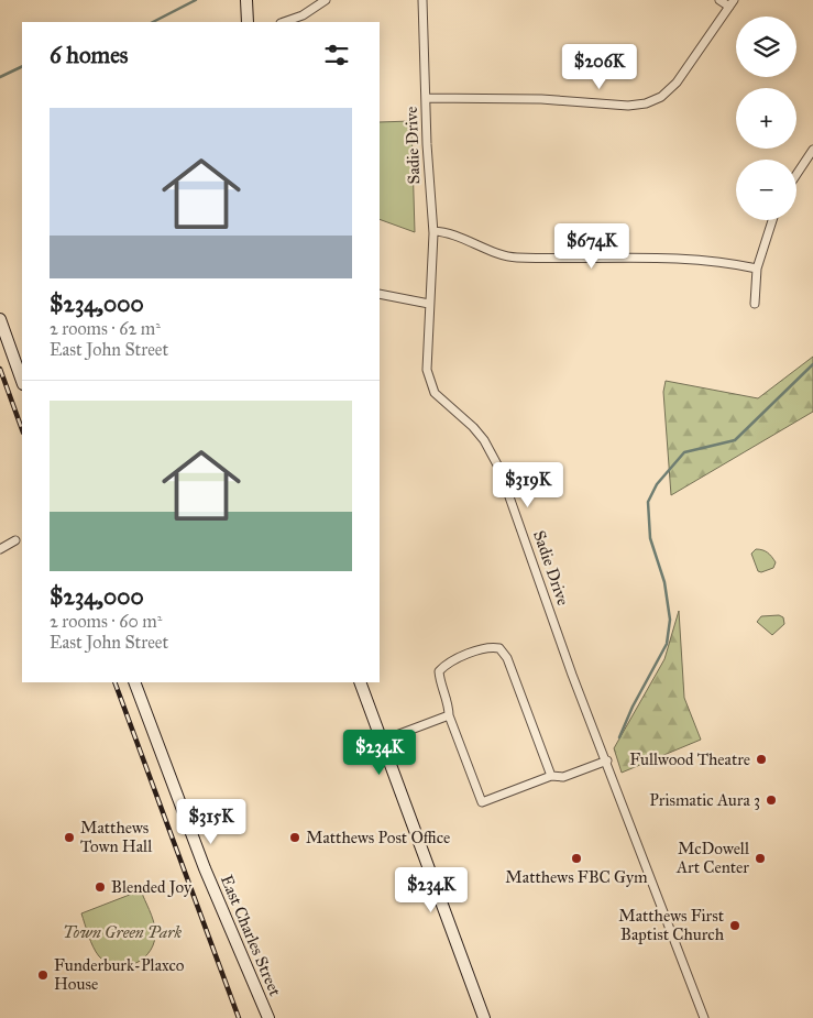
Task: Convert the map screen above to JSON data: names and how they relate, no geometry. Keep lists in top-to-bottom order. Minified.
{"streets":{"street":["Sadie Drive","East Charles Street"]},"parks":["Town Green Park"],"places":["Fullwood Theatre","Prismatic Aura 3","Matthews Town Hall","Matthews Post Office","Matthews FBC Gym","McDowell Art Center","Blended Joy","Matthews First Baptist Church","Funderburk-Plaxco House"],"page":{"map_buttons":["+","−"],"heading":"6 homes","price":["$206K","$674K","$319K","$234K","$315K","$234K"],"list":[{"name":"$234,000","note":"2 rooms · 62 m² · East John Street"},{"name":"$234,000","note":"2 rooms · 60 m² · East John Street"}]}}
